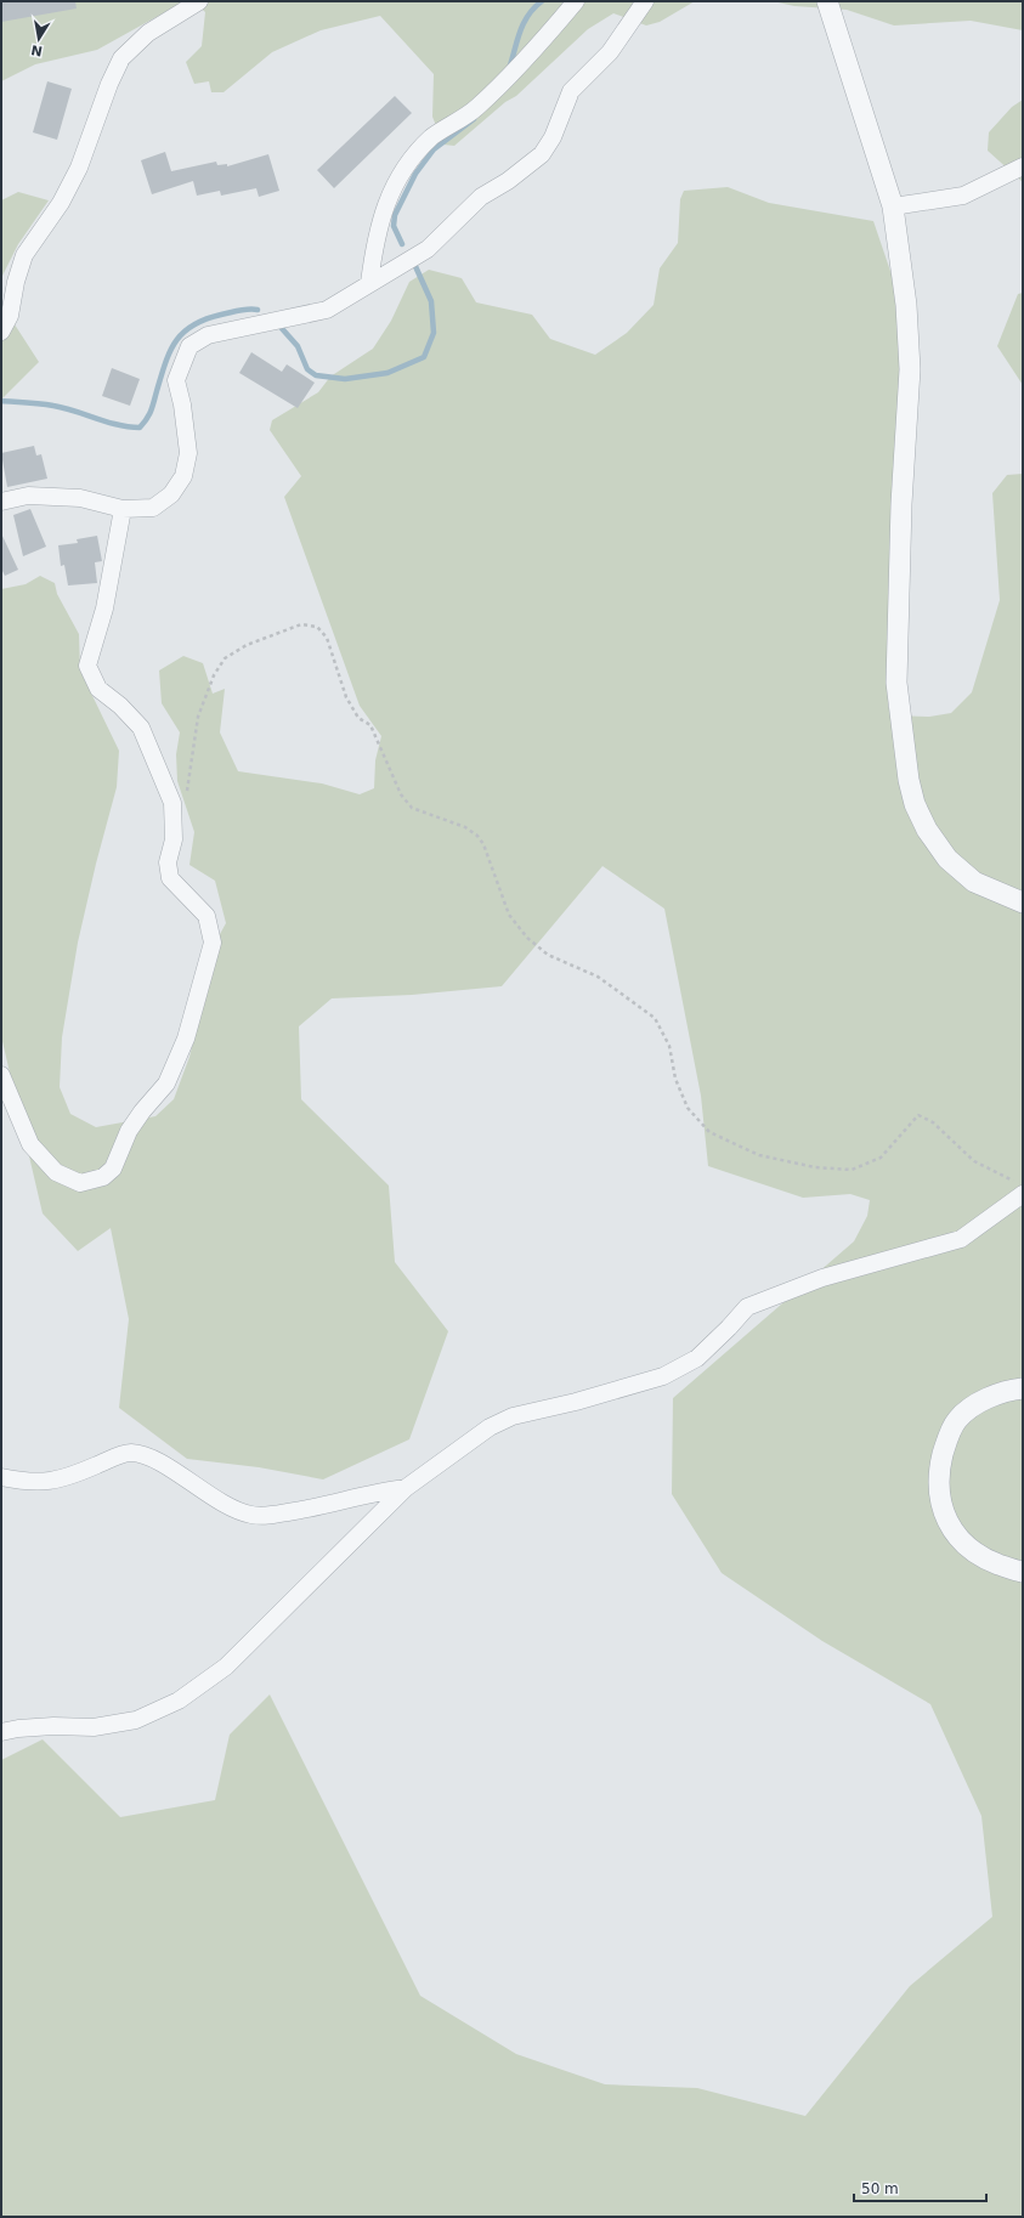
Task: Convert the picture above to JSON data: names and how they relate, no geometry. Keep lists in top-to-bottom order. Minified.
{"scale_bar":"50 m","north":"bottom"}
